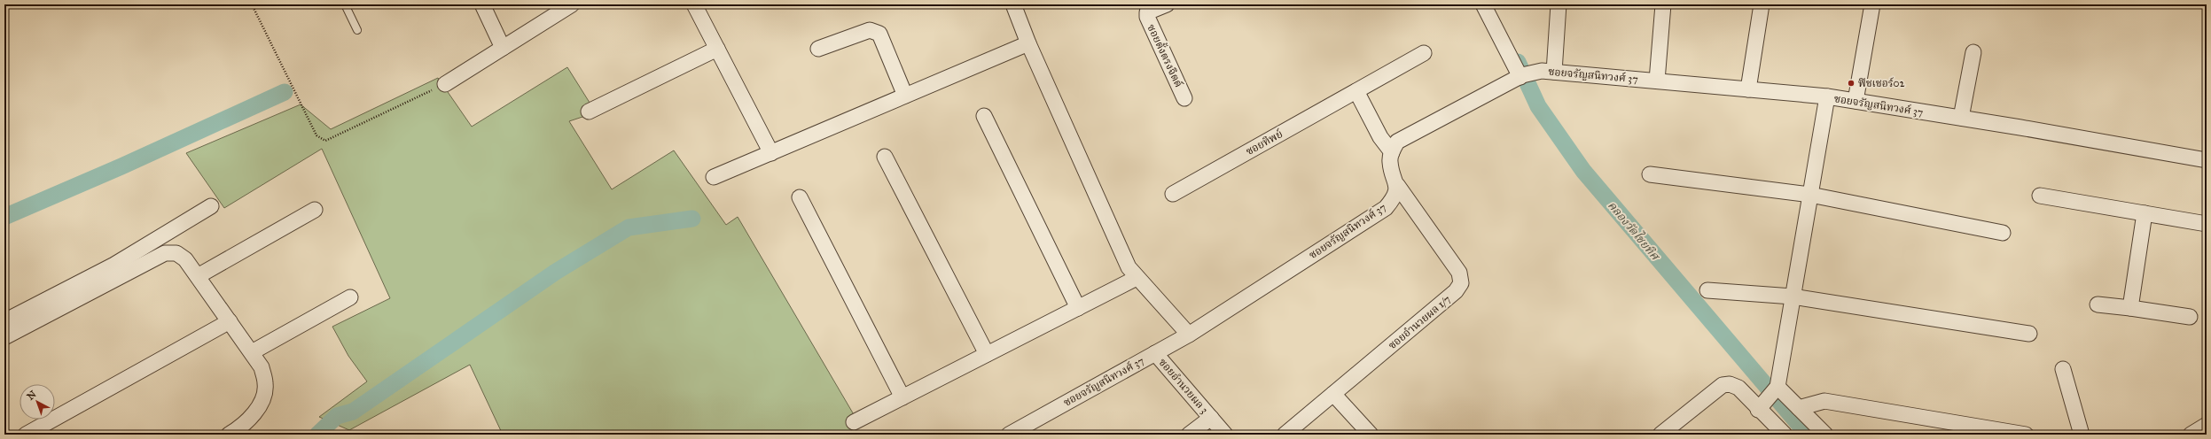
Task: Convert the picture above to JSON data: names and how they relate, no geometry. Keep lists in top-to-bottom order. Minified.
{"streets":{"street":["ซอยตั้งตรงจิตต์","ซอยจรัญสนิทวงศ์ 37","ซอยทิพย์","ซอยอำนวยผล 1/7","ซอยอำนวยผล 3"]},"crossings":[["ซอยจรัญสนิทวงศ์ 37","ซอยอำนวยผล 1/7"],["ซอยจรัญสนิทวงศ์ 37","ซอยอำนวยผล 3"]],"water":["คลองวัดไชยทิศ"],"places":["ฟิชเชอร์02"],"north":"top left"}
